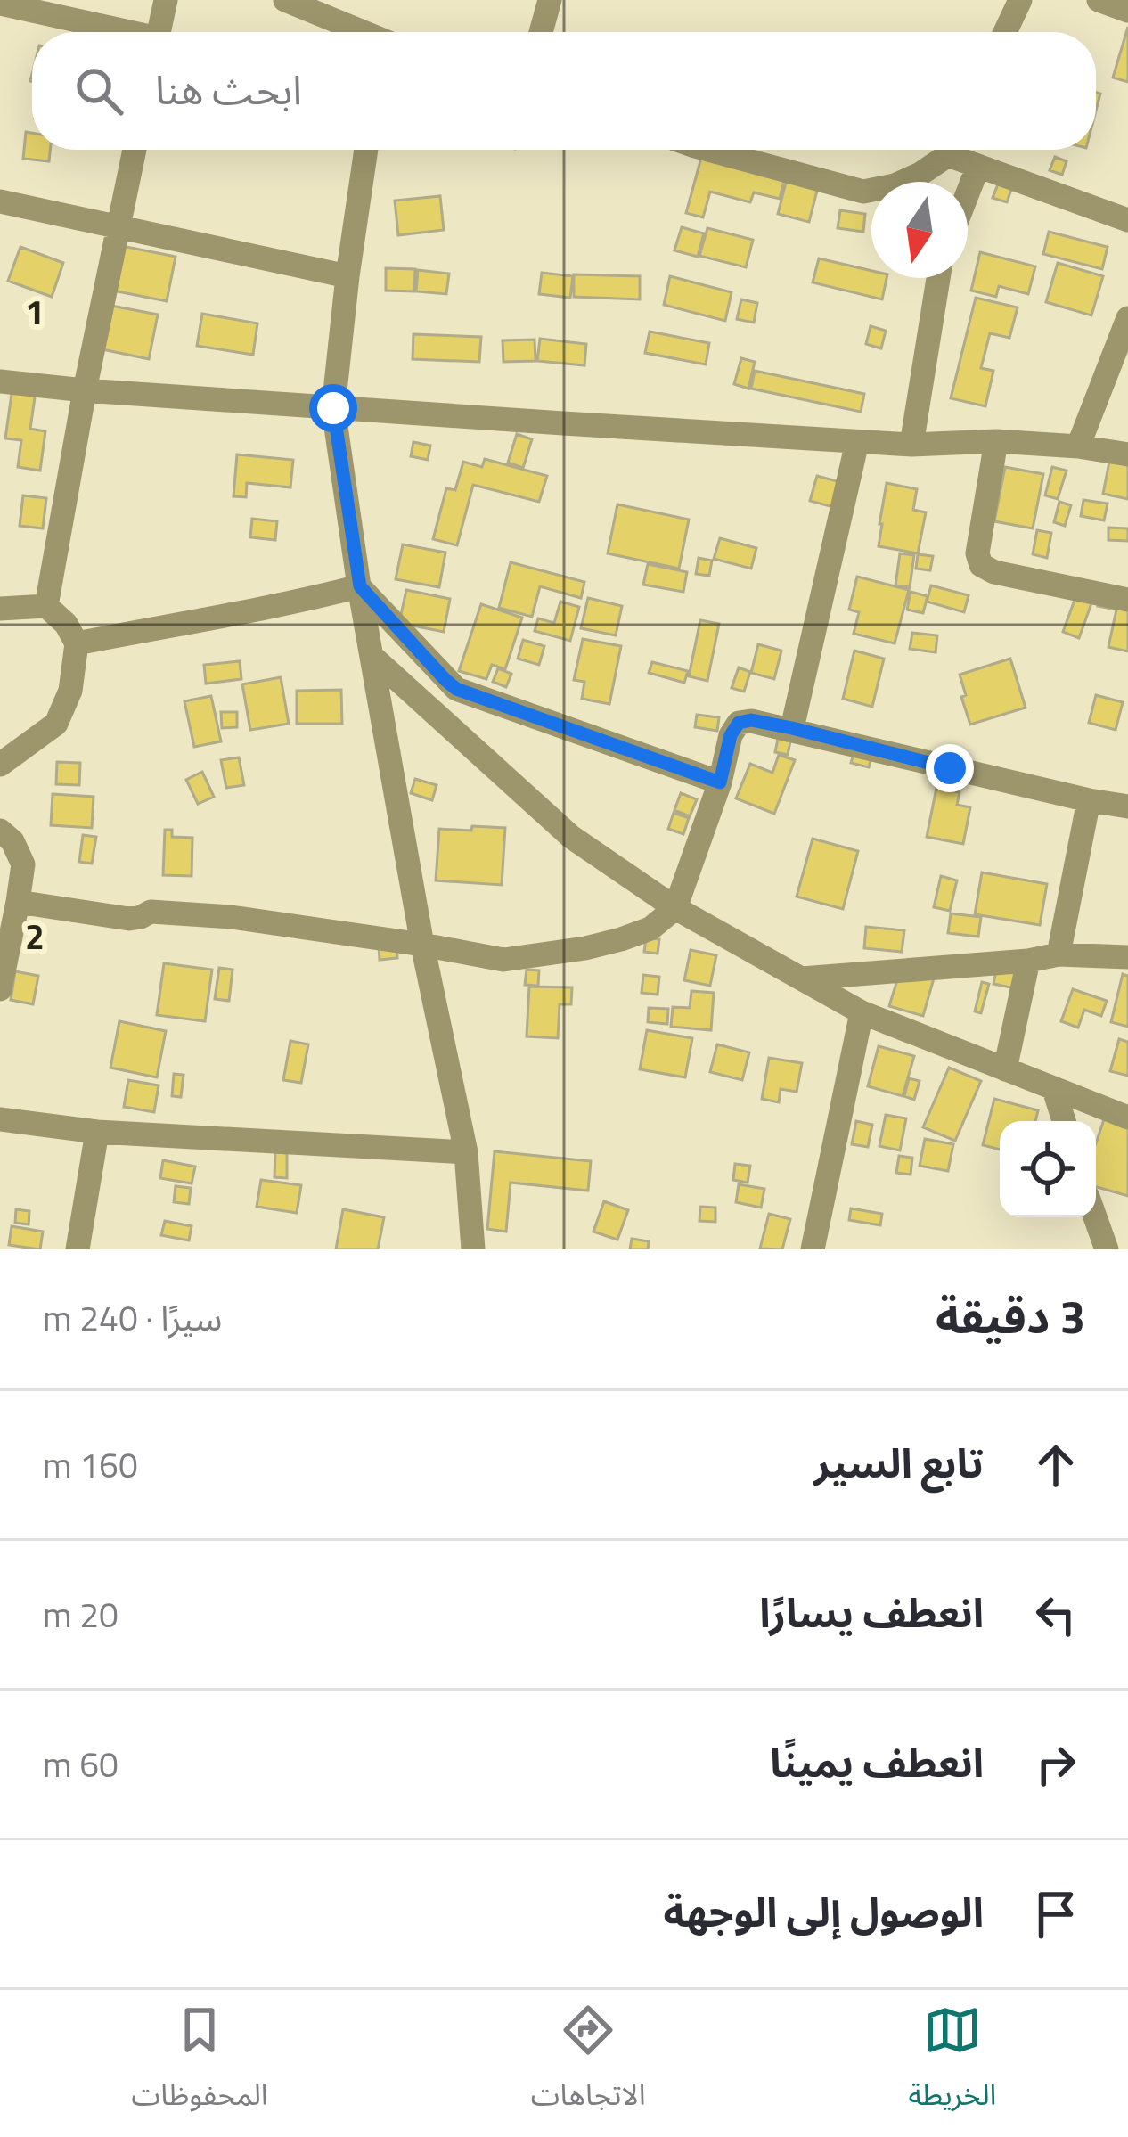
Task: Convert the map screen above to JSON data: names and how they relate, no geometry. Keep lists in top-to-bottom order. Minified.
{"north":"bottom","page":{"search":"ابحث هنا","heading":["3 دقيقة","سيرًا · 240 m"],"list":[["تابع السير","160 m"],["انعطف يسارًا","20 m"],["انعطف يمينًا","60 m"],"الوصول إلى الوجهة"],"nav":["الخريطة","الاتجاهات","المحفوظات"]},"grid":{"rows":["1","2"]}}
